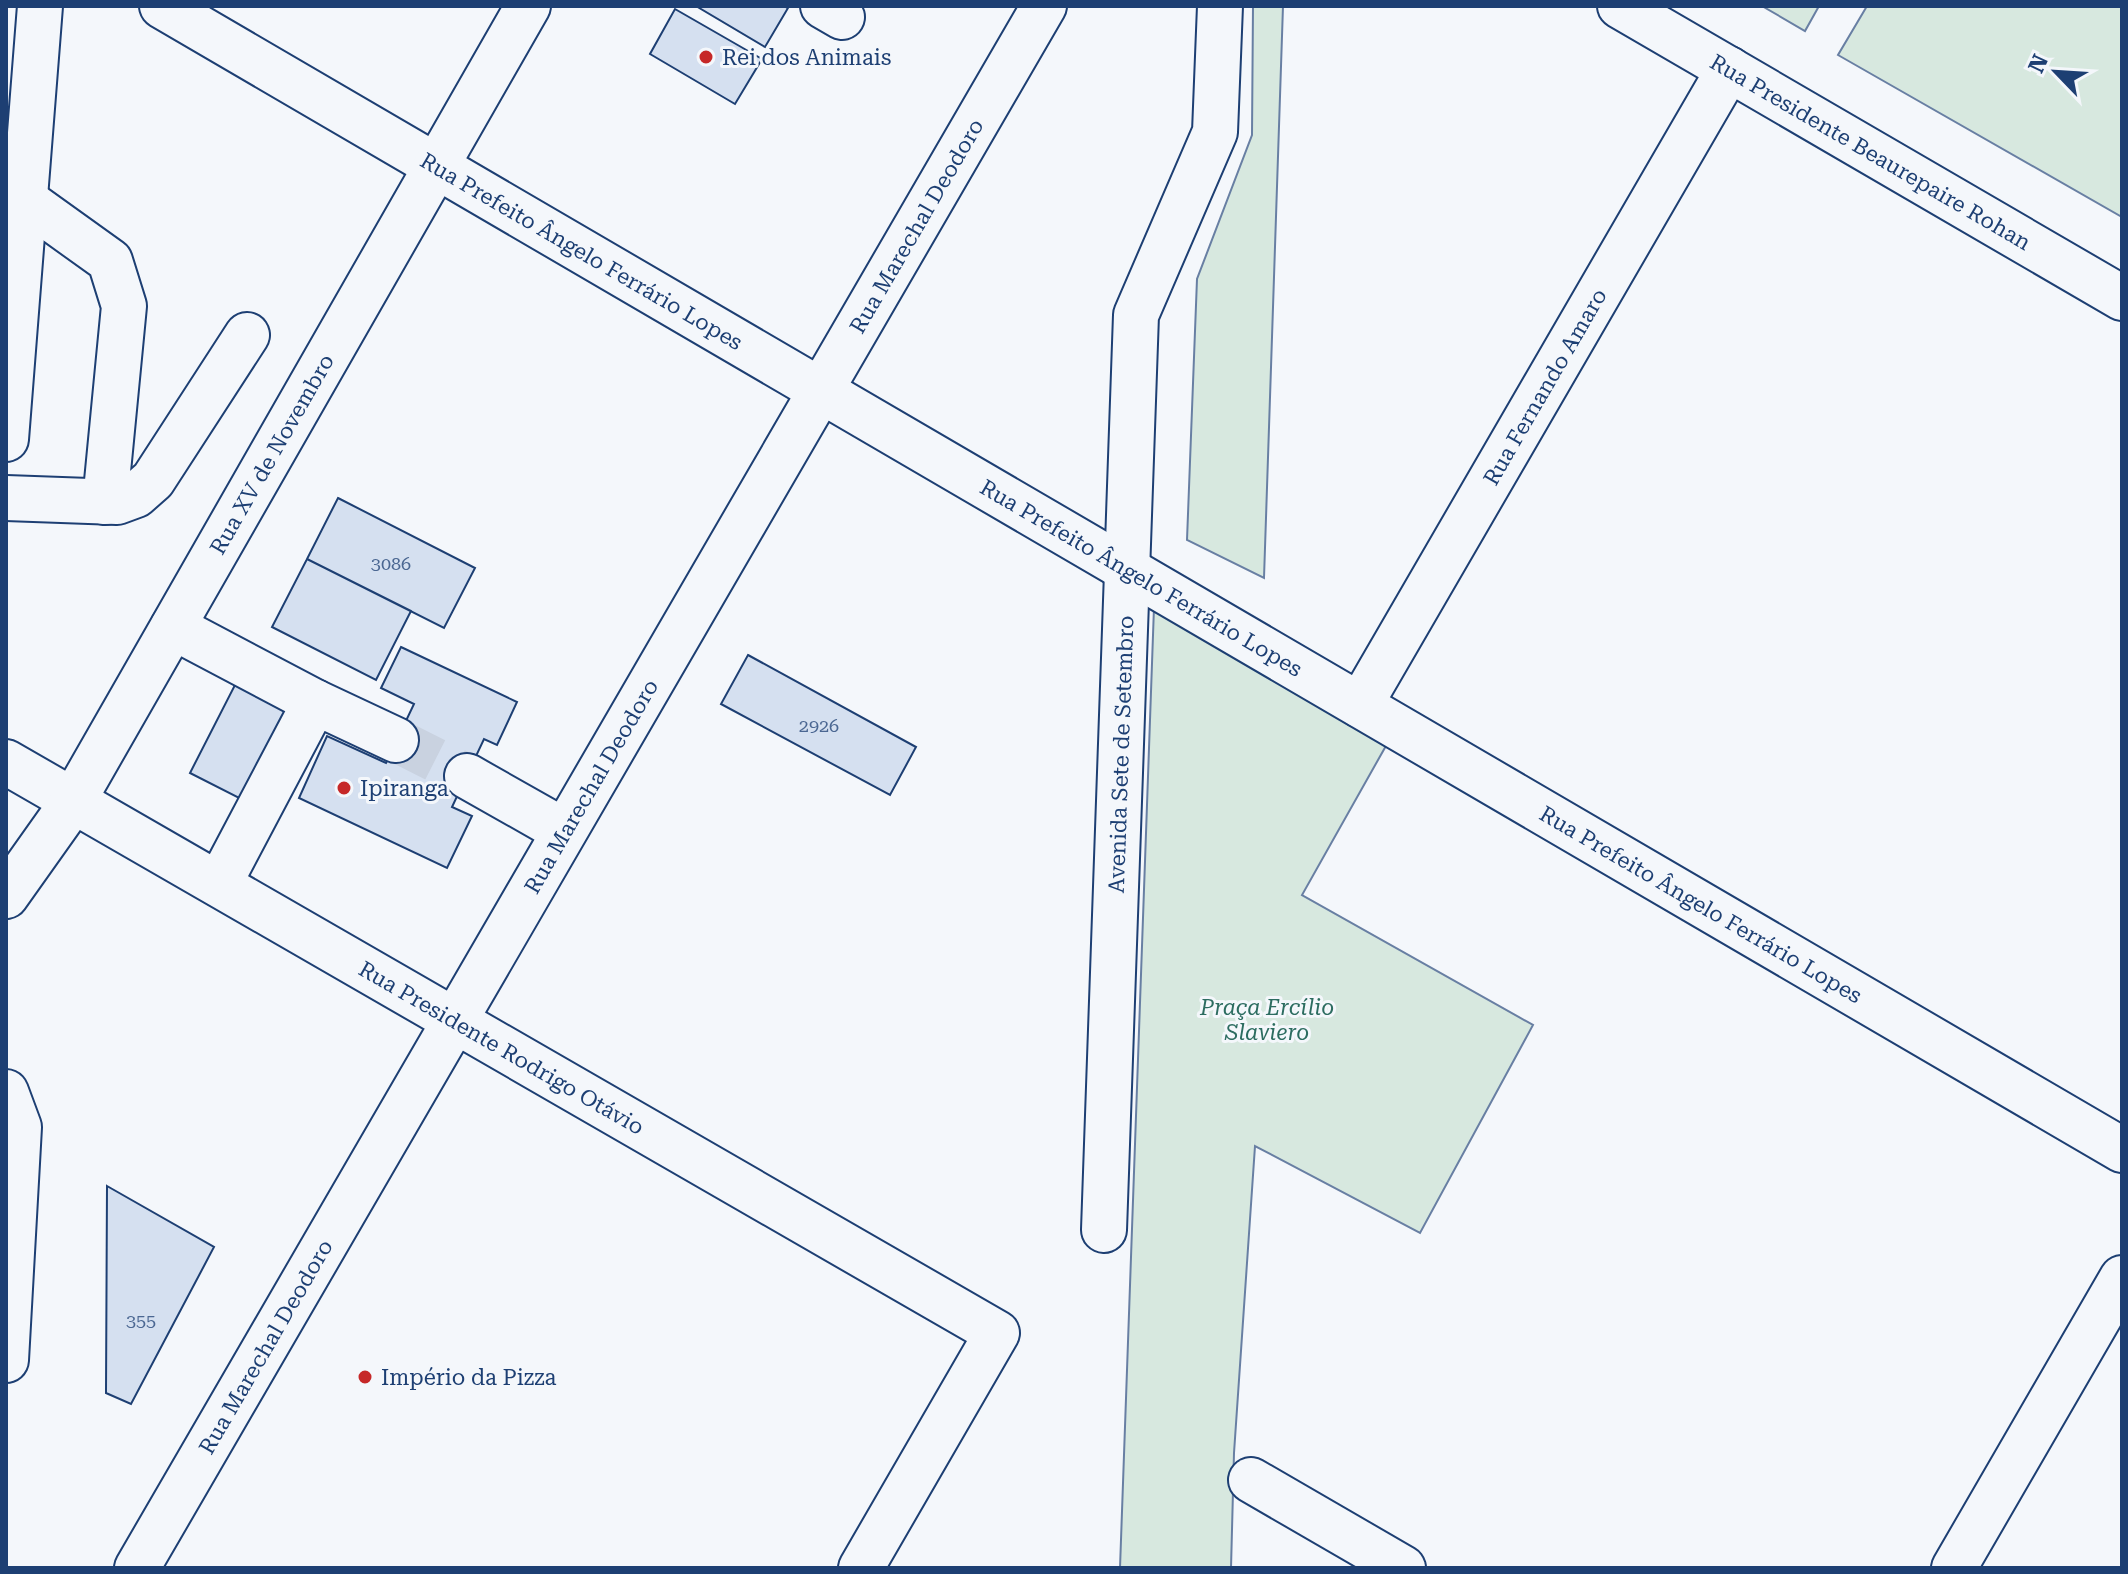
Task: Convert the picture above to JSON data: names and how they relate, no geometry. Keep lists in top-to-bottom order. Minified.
{"streets":{"street":["Rua Presidente Beaurepaire Rohan","Rua Marechal Deodoro","Rua Prefeito Ângelo Ferrário Lopes","Rua Fernando Amaro","Rua XV de Novembro","Avenida Sete de Setembro","Rua Presidente Rodrigo Otávio"]},"crossings":[["Rua Presidente Beaurepaire Rohan","Rua Fernando Amaro"],["Rua Marechal Deodoro","Rua Prefeito Ângelo Ferrário Lopes"],["Rua Marechal Deodoro","Rua Presidente Rodrigo Otávio"],["Rua Prefeito Ângelo Ferrário Lopes","Rua Fernando Amaro"],["Rua Prefeito Ângelo Ferrário Lopes","Rua XV de Novembro"],["Rua Prefeito Ângelo Ferrário Lopes","Avenida Sete de Setembro"],["Rua XV de Novembro","Rua Presidente Rodrigo Otávio"]],"parks":["Praça Ercílio Slaviero"],"places":["Rei dos Animais","Ipiranga","Império da Pizza"],"house_numbers":["3086","2926","355"],"north":"top left"}
